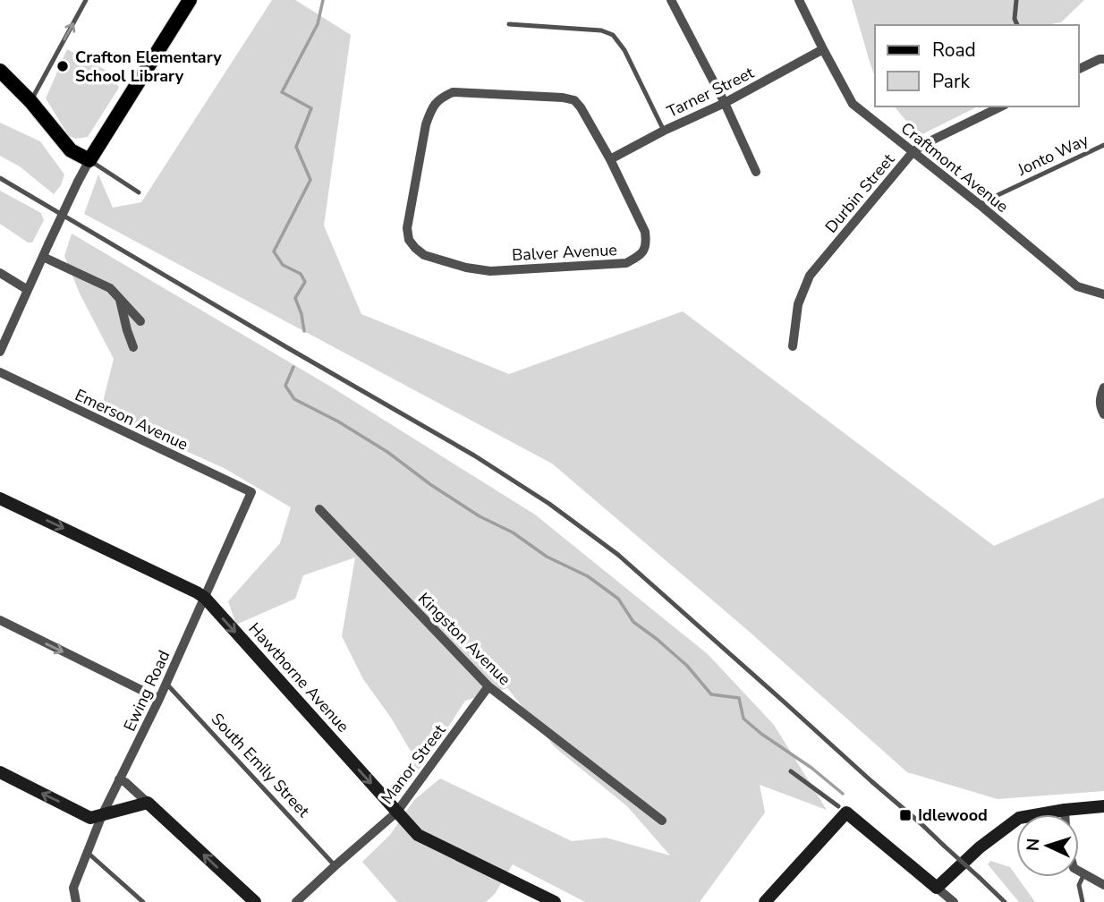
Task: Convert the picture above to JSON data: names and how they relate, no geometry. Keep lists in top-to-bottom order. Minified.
{"streets":{"street":["Tarner Street","Craftmont Avenue","Durbin Street","Balver Avenue","Emerson Avenue","Kingston Avenue","Hawthorne Avenue","Ewing Road","Manor Street"],"lane":["Jonto Way","South Emily Street"]},"crossings":[["Tarner Street","Craftmont Avenue"],["Tarner Street","Balver Avenue"],["Jonto Way","Craftmont Avenue"],["Craftmont Avenue","Durbin Street"],["Emerson Avenue","Ewing Road"],["Kingston Avenue","Manor Street"],["Hawthorne Avenue","Ewing Road"],["Hawthorne Avenue","Manor Street"],["Ewing Road","South Emily Street"],["Manor Street","South Emily Street"]],"places":{"other":["Crafton Elementary School Library"],"transit":["Idlewood"]},"legend":["Road","Park"],"north":"left"}
